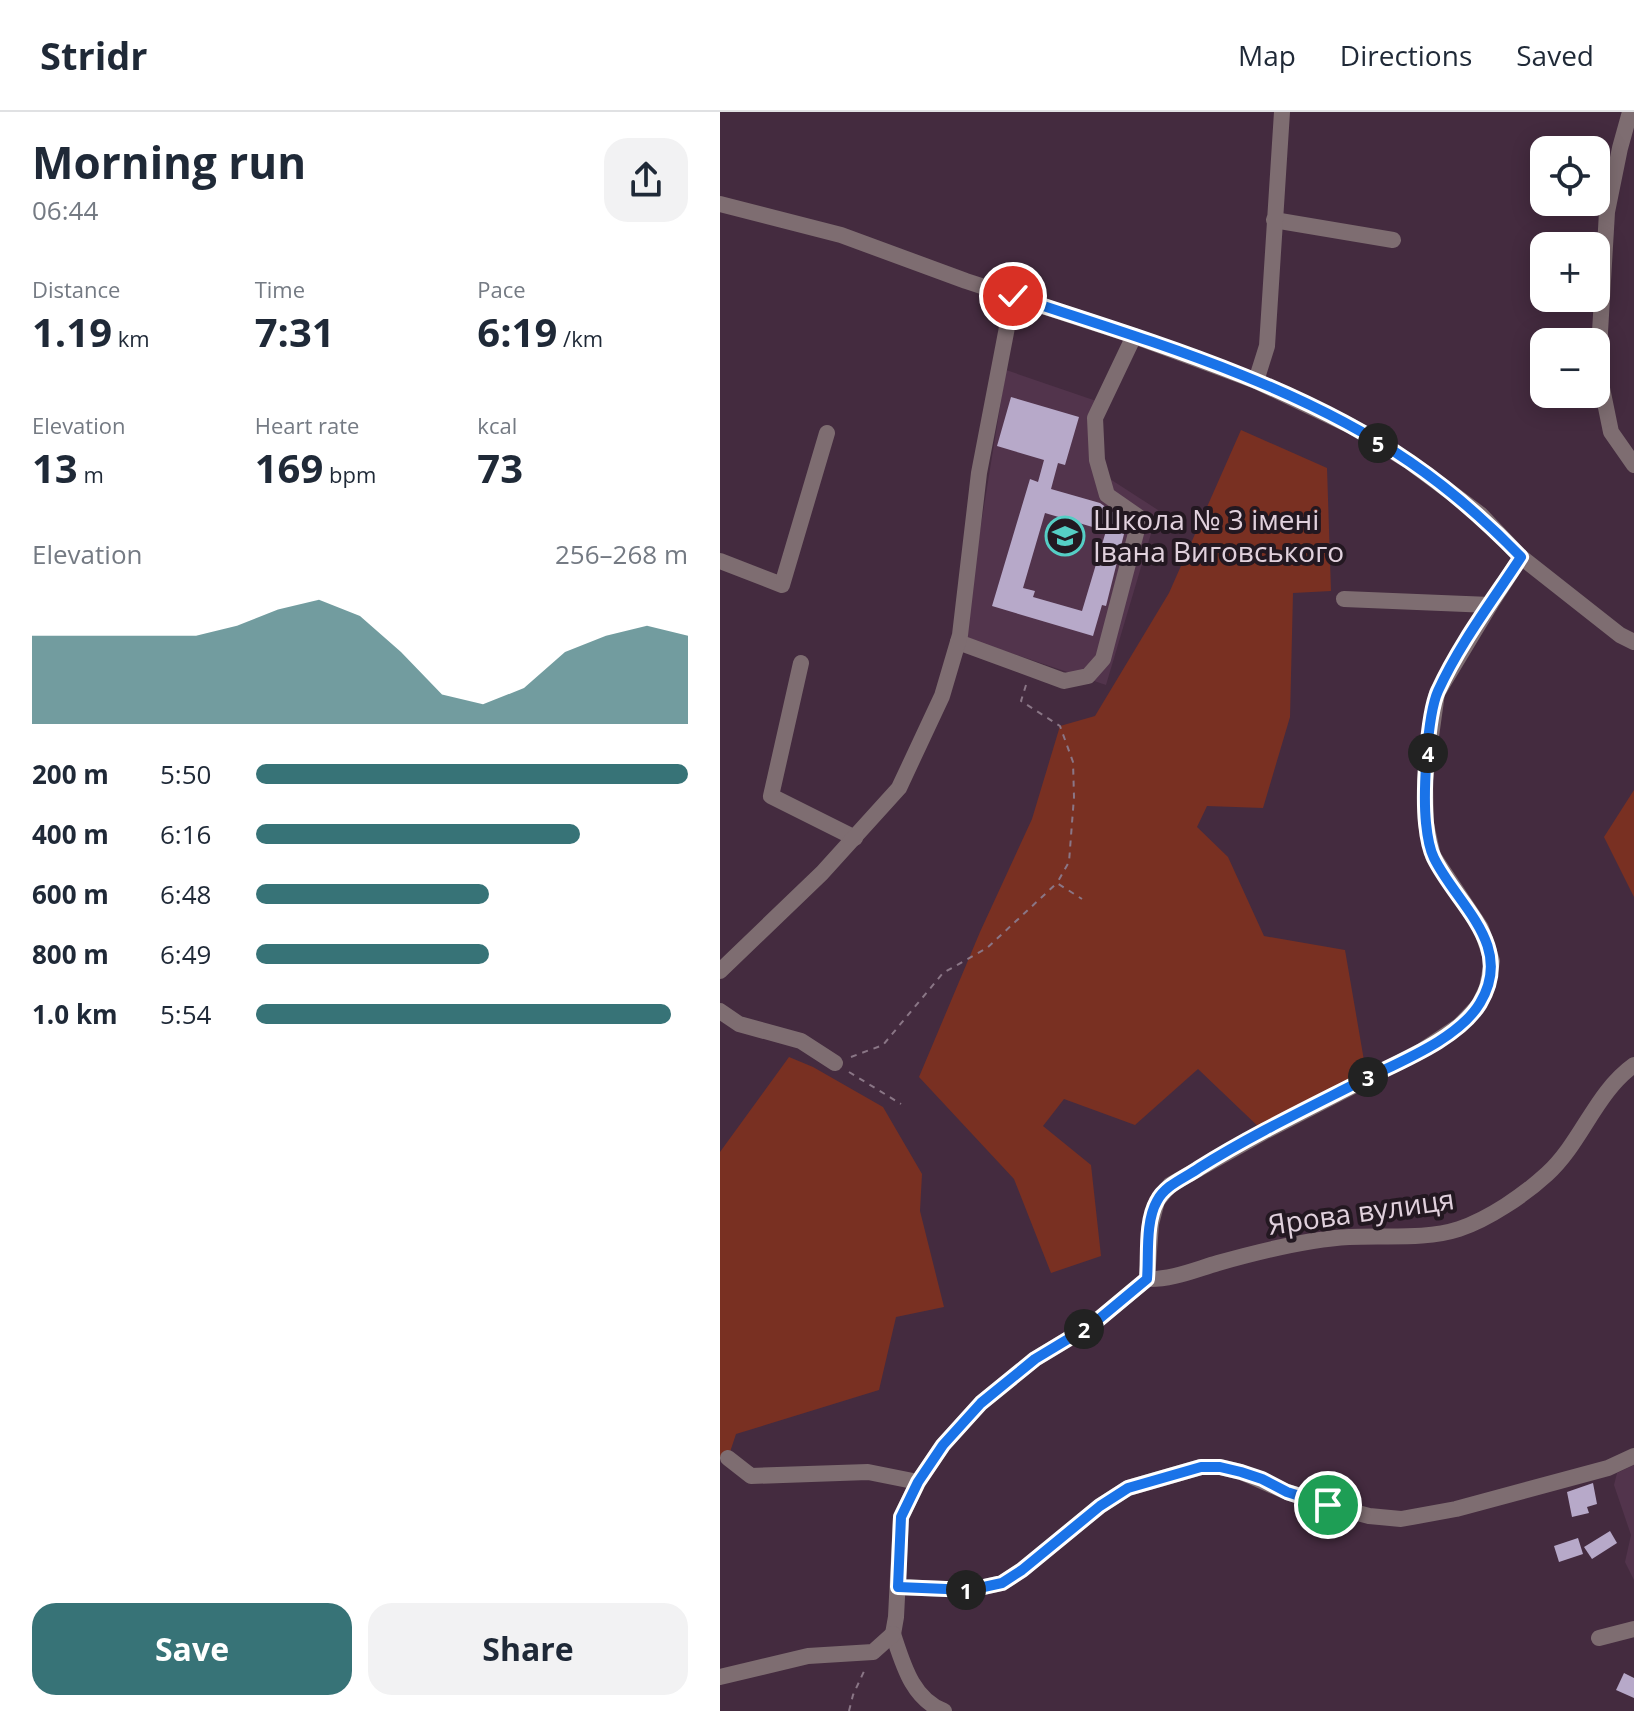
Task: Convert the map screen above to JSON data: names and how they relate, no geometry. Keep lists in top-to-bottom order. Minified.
{"streets":{"street":["Ярова вулиця"]},"places":{"school or university":["Школа № 3 імені Івана Виговського"]},"page":{"header":"Stridr","nav":["Map","Directions","Saved"],"heading":["Morning run","06:44"],"map_buttons":["+","−"],"stats":[["Distance","1.19 km"],["Time","7:31"],["Pace","6:19 /km"],["Elevation","13 m"],["Heart rate","169 bpm"],["kcal","73"]],"pins":["5","4","3","2","1"],"chart":["Elevation","256–268 m"],"list":[{"name":"200 m","note":"5:50"},{"name":"400 m","note":"6:16"},{"name":"600 m","note":"6:48"},{"name":"800 m","note":"6:49"},{"name":"1.0 km","note":"5:54"}],"buttons":["Save","Share"]}}
